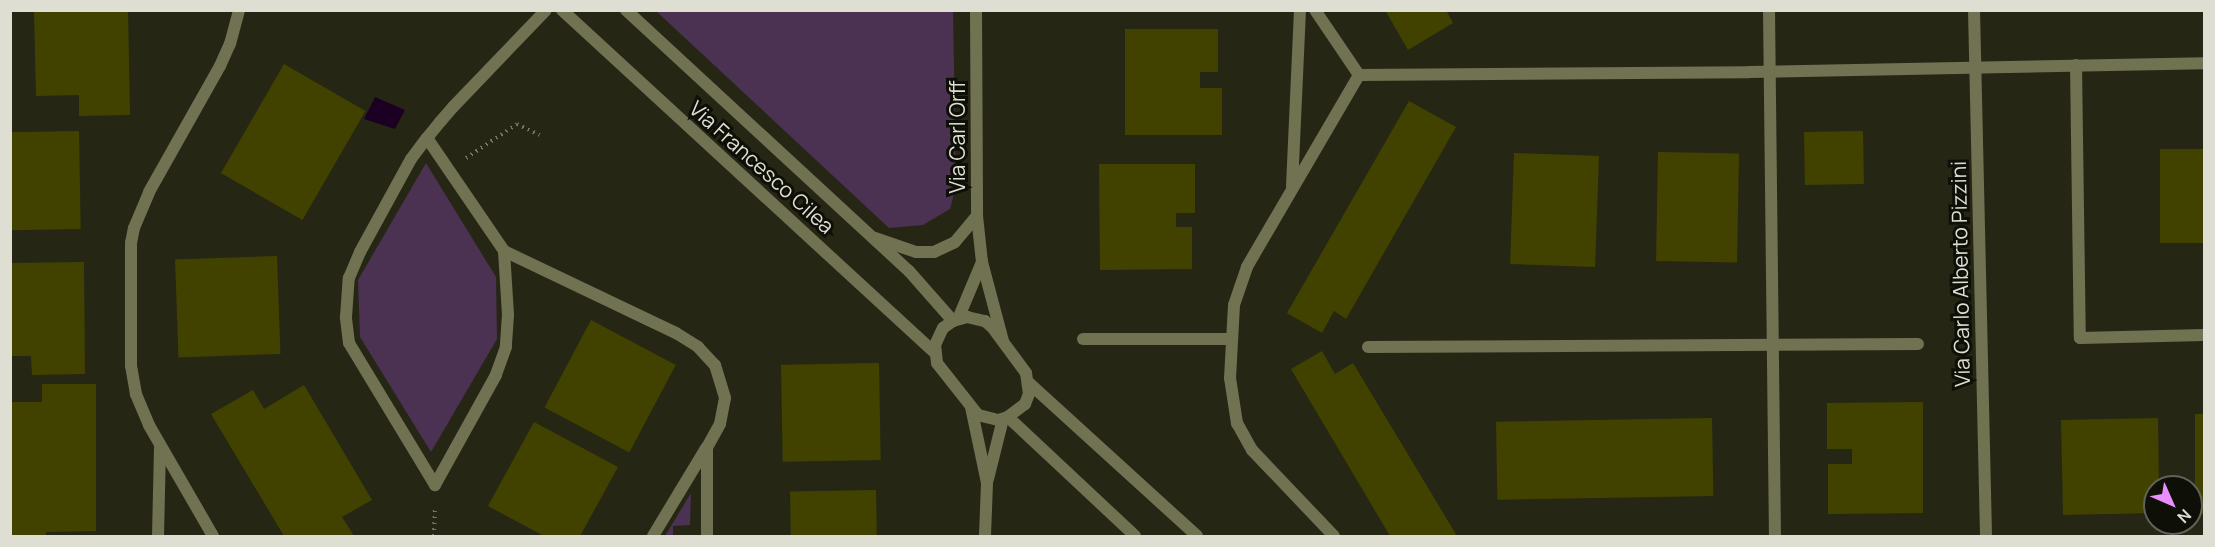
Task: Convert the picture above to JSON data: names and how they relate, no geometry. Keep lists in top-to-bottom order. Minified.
{"streets":{"street":["Via Carl Orff","Via Francesco Cilea","Via Carlo Alberto Pizzini"]},"crossings":[["Via Carl Orff","Via Francesco Cilea"]],"north":"bottom right"}
